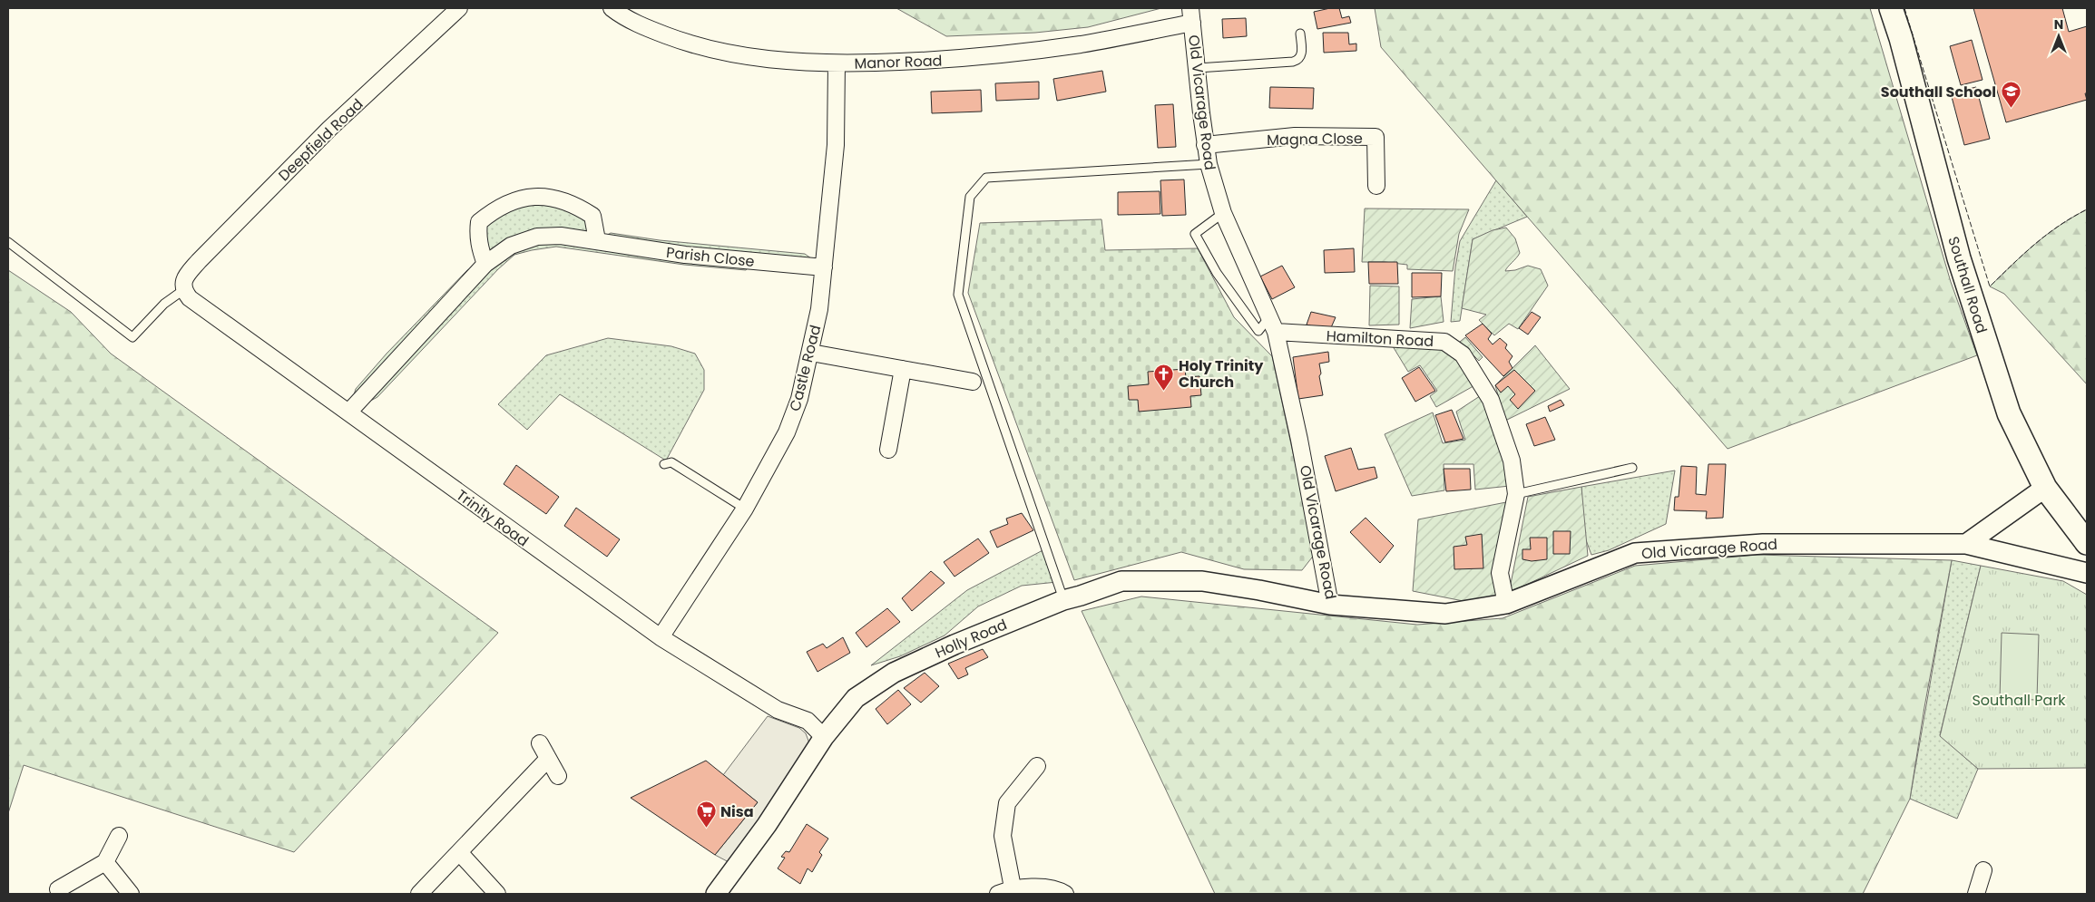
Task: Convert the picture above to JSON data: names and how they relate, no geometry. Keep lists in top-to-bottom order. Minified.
{"streets":{"main road":["Southall Road"],"street":["Manor Road","Old Vicarage Road","Magna Close","Deepfield Road","Parish Close","Hamilton Road","Castle Road","Trinity Road","Holly Road"]},"crossings":[["Manor Road","Old Vicarage Road"],["Manor Road","Castle Road"],["Old Vicarage Road","Magna Close"],["Old Vicarage Road","Hamilton Road"],["Old Vicarage Road","Holly Road"],["Deepfield Road","Trinity Road"],["Parish Close","Castle Road"],["Parish Close","Trinity Road"],["Castle Road","Trinity Road"],["Trinity Road","Holly Road"]],"parks":["Southall Park"],"places":{"school or university":["Southall School"],"church":["Holy Trinity Church"],"supermarket":["Nisa"]},"north":"top"}
